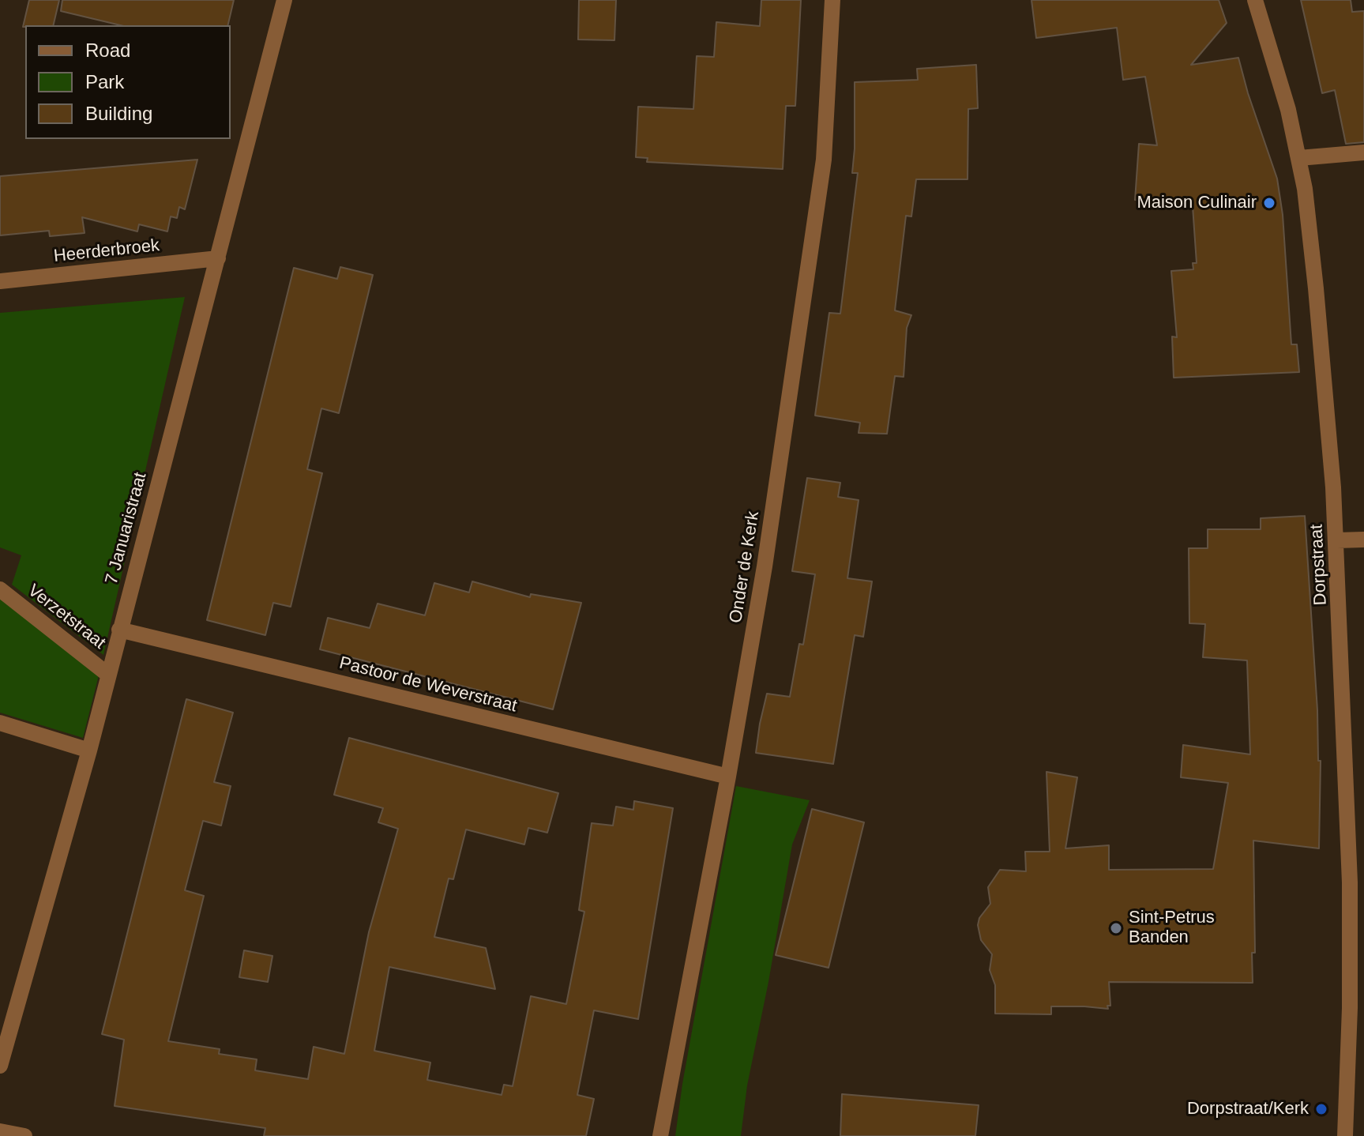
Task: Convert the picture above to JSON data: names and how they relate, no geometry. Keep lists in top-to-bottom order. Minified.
{"streets":{"street":["Heerderbroek","7 Januaristraat","Dorpstraat","Onder de Kerk","Verzetstraat","Pastoor de Weverstraat"]},"crossings":[["Heerderbroek","7 Januaristraat"],["7 Januaristraat","Verzetstraat"],["7 Januaristraat","Pastoor de Weverstraat"],["Onder de Kerk","Pastoor de Weverstraat"]],"places":["Maison Culinair","Sint-Petrus Banden","Dorpstraat/Kerk"],"legend":["Road","Park","Building"]}
